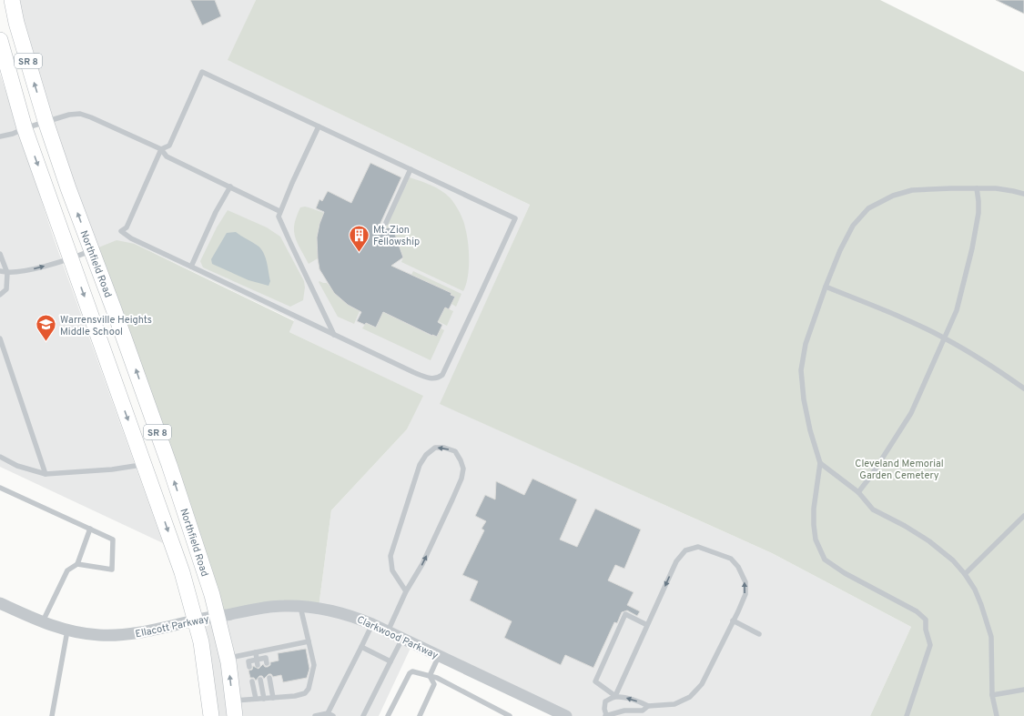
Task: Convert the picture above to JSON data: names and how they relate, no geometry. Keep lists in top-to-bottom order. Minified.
{"streets":{"main road":["SR 8","Northfield Road"],"street":["Ellacott Parkway","Clarkwood Parkway"]},"crossings":[["SR 8","Ellacott Parkway"],["Northfield Road","Ellacott Parkway"],["Northfield Road","Clarkwood Parkway"],["Ellacott Parkway","Clarkwood Parkway"]],"parks":["Cleveland Memorial Garden Cemetery"],"places":{"building":["Mt. Zion Fellowship"],"school or university":["Warrensville Heights Middle School"]}}
